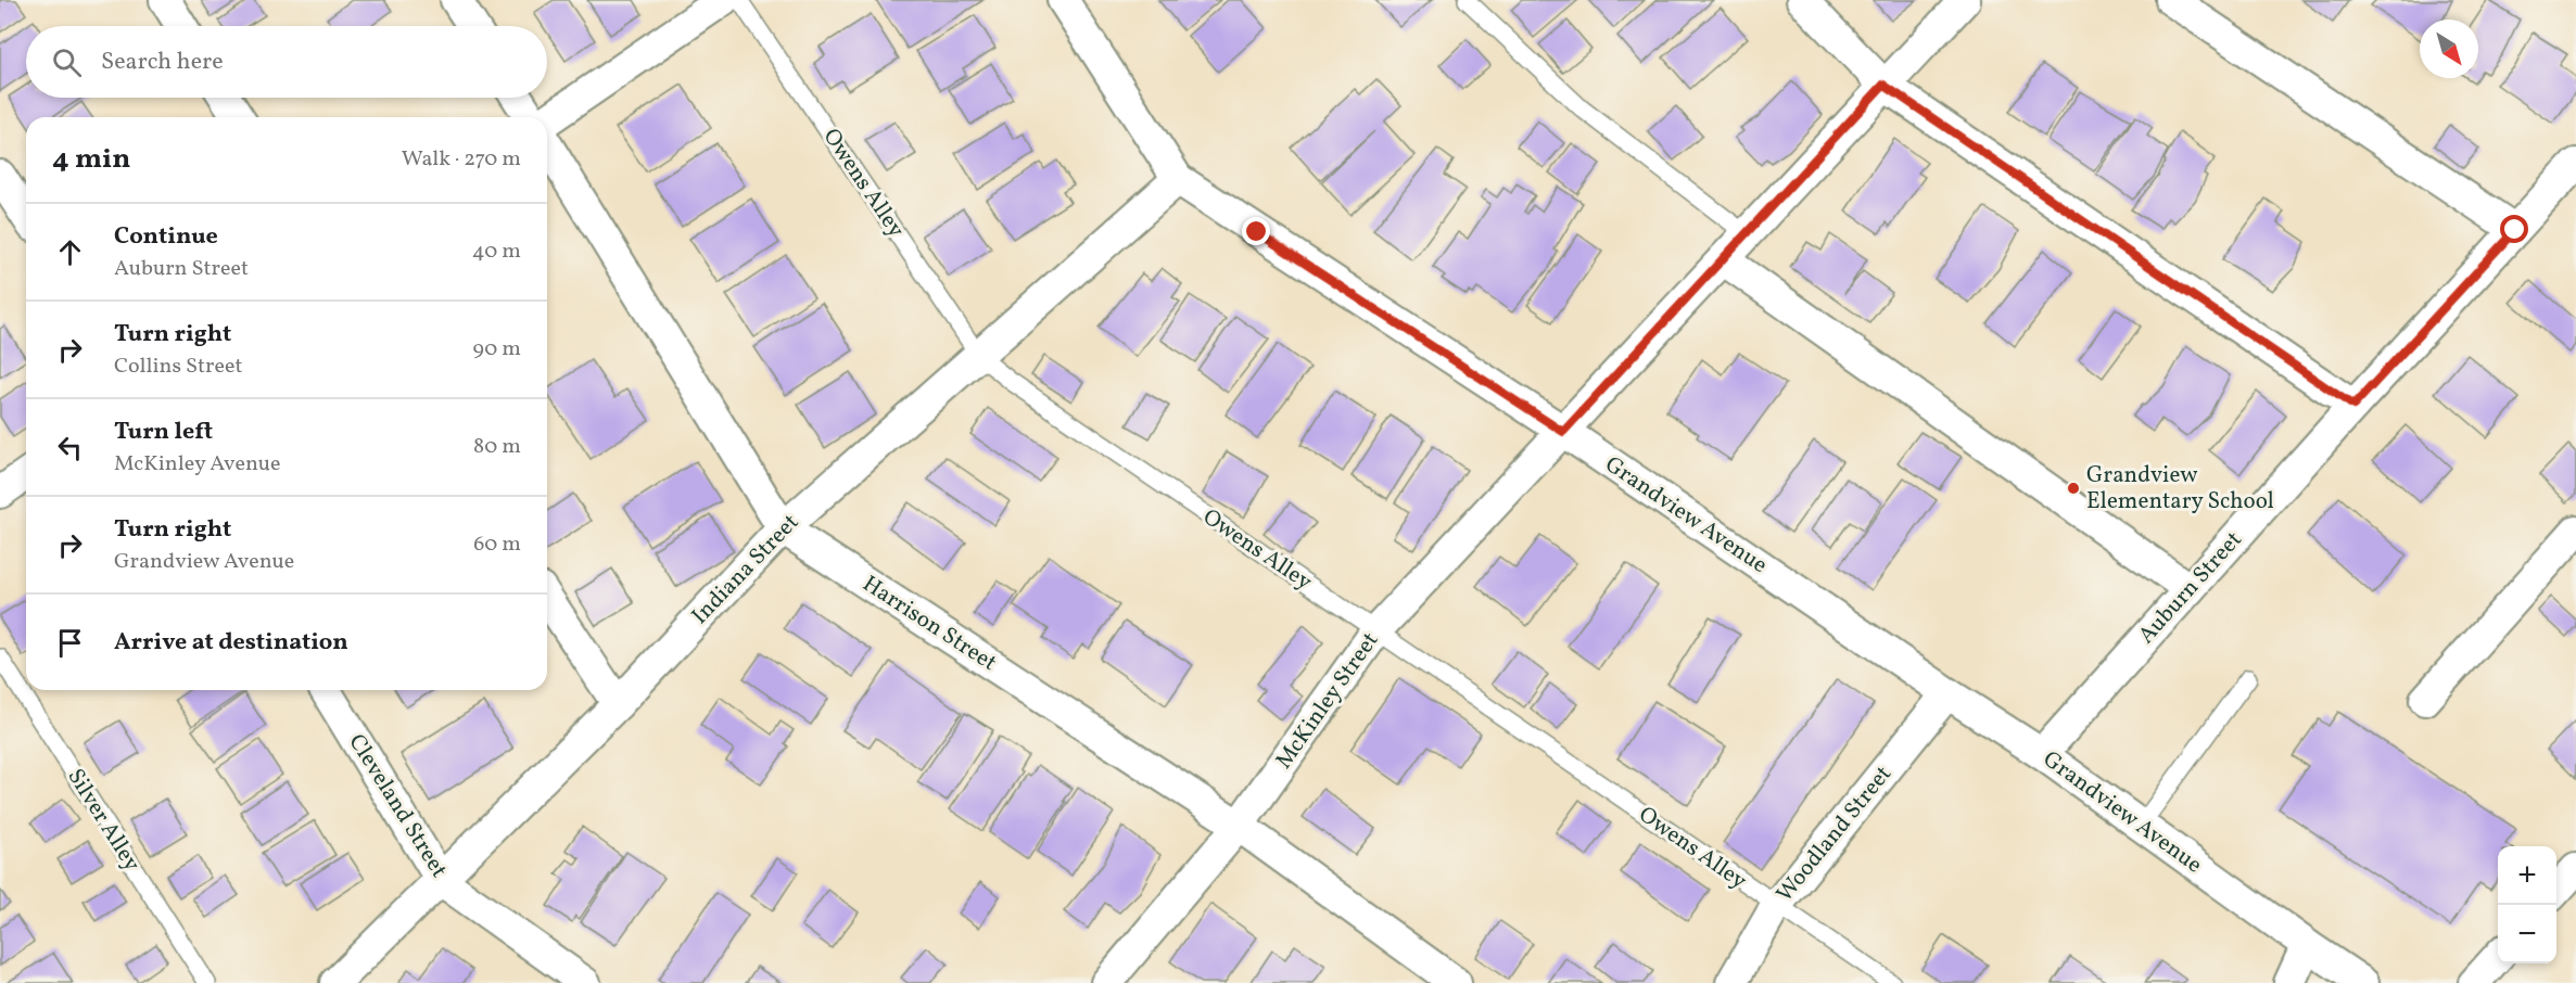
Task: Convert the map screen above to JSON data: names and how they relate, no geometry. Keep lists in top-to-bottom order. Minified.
{"streets":{"street":["Grandview Avenue","Indiana Street","Auburn Street","Harrison Street","McKinley Street","Cleveland Street","Woodland Street"],"lane":["Owens Alley","Silver Alley"]},"crossings":[["Owens Alley","Indiana Street"],["Owens Alley","McKinley Street"],["Owens Alley","Woodland Street"],["Grandview Avenue","Indiana Street"],["Grandview Avenue","Auburn Street"],["Grandview Avenue","McKinley Street"],["Grandview Avenue","Woodland Street"],["Indiana Street","Harrison Street"],["Indiana Street","Cleveland Street"],["Harrison Street","McKinley Street"]],"places":["Grandview Elementary School"],"north":"bottom right","page":{"search":"Search here","heading":["4 min","Walk · 270 m"],"list":[["Continue","Auburn Street","40 m"],["Turn right","Collins Street","90 m"],["Turn left","McKinley Avenue","80 m"],["Turn right","Grandview Avenue","60 m"],"Arrive at destination"],"map_buttons":["+","−"]}}
